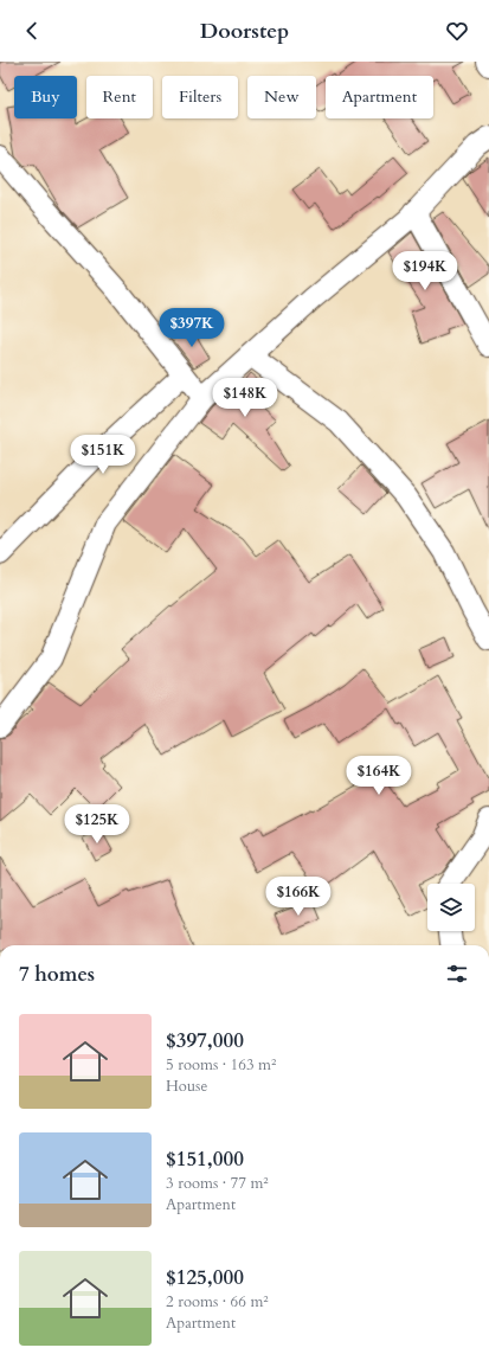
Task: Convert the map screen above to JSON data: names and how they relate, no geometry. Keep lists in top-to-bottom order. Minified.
{"page":{"header":"Doorstep","chip":["Buy","Rent","Filters","New","Apartment"],"price":["$194K","$397K","$148K","$151K","$164K","$125K","$166K"],"heading":"7 homes","list":[{"name":"$397,000","note":"5 rooms · 163 m² · House"},{"name":"$151,000","note":"3 rooms · 77 m² · Apartment"},{"name":"$125,000","note":"2 rooms · 66 m² · Apartment"}]}}
